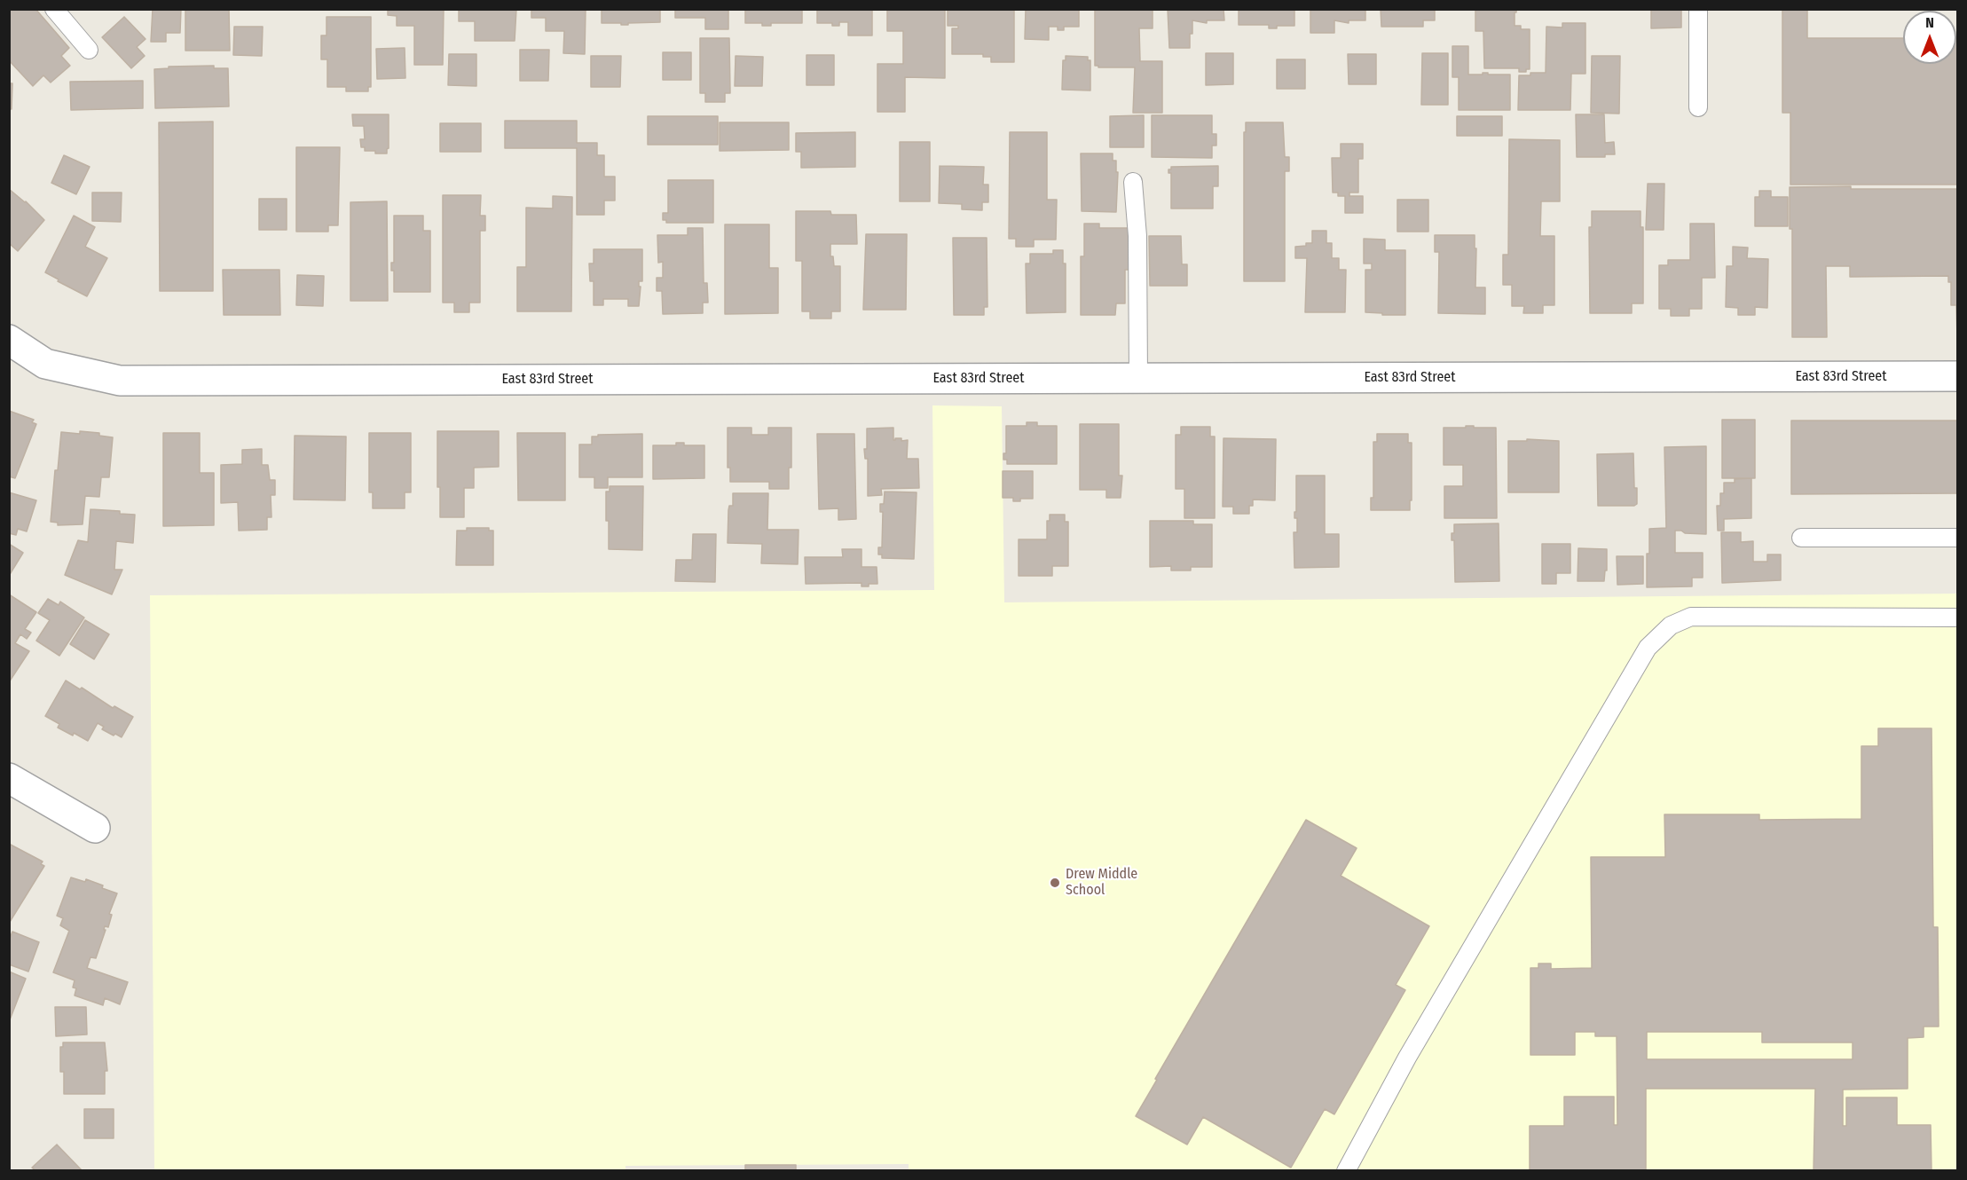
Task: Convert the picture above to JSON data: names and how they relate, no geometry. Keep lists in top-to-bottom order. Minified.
{"streets":{"street":["East 83rd Street"]},"places":["Drew Middle School"],"north":"top"}
